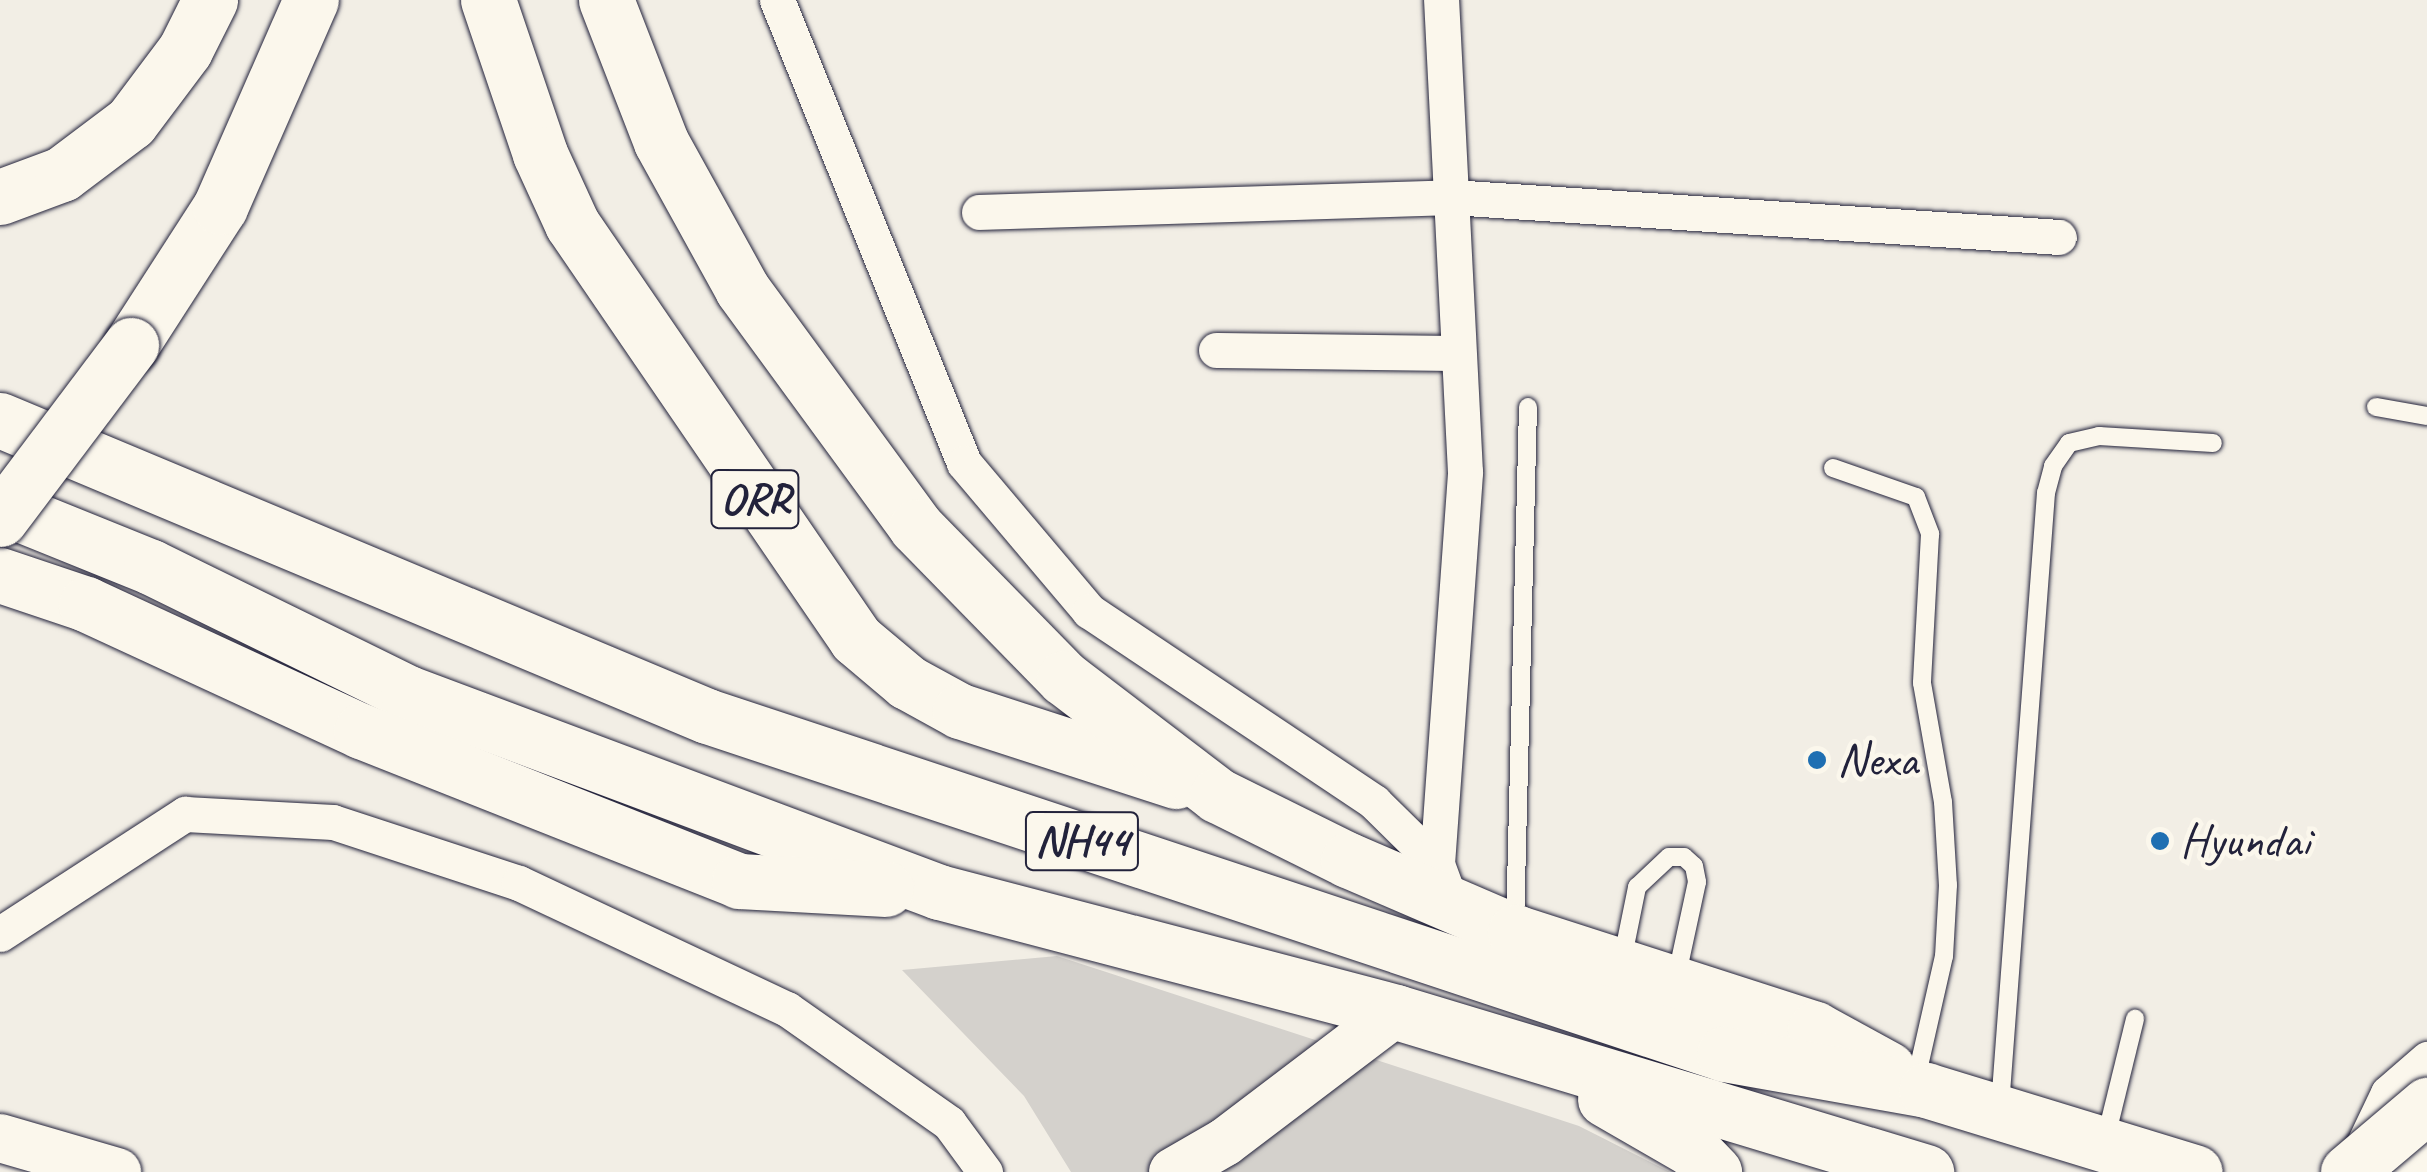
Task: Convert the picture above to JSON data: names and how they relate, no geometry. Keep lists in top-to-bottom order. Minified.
{"streets":{"main road":["ORR","NH44"]},"crossings":[["ORR","NH44"]],"places":["Nexa","Hyundai"]}
